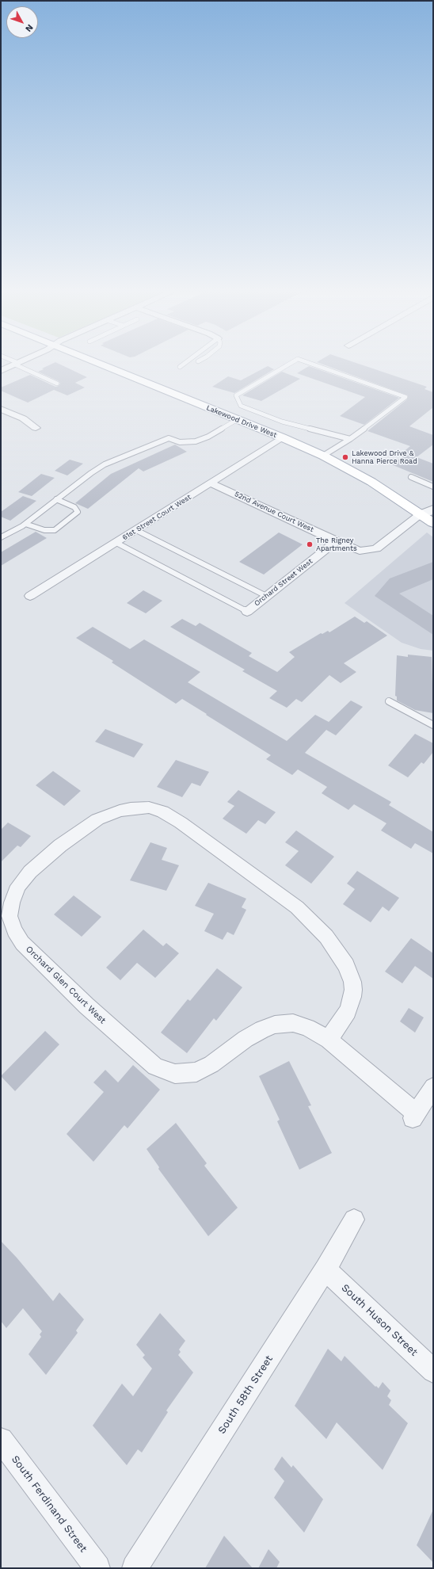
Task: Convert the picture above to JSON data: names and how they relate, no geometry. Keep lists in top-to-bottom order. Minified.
{"streets":{"main road":["Lakewood Drive West"],"street":["52nd Avenue Court West","61st Street Court West","Orchard Street West","Orchard Glen Court West","South Huson Street","South 58th Street","South Ferdinand Street"]},"crossings":[["Lakewood Drive West","61st Street Court West"],["52nd Avenue Court West","61st Street Court West"],["52nd Avenue Court West","Orchard Street West"],["South Huson Street","South 58th Street"]],"places":["Lakewood Drive & Hanna Pierce Road","The Rigney Apartments"],"north":"bottom right"}
